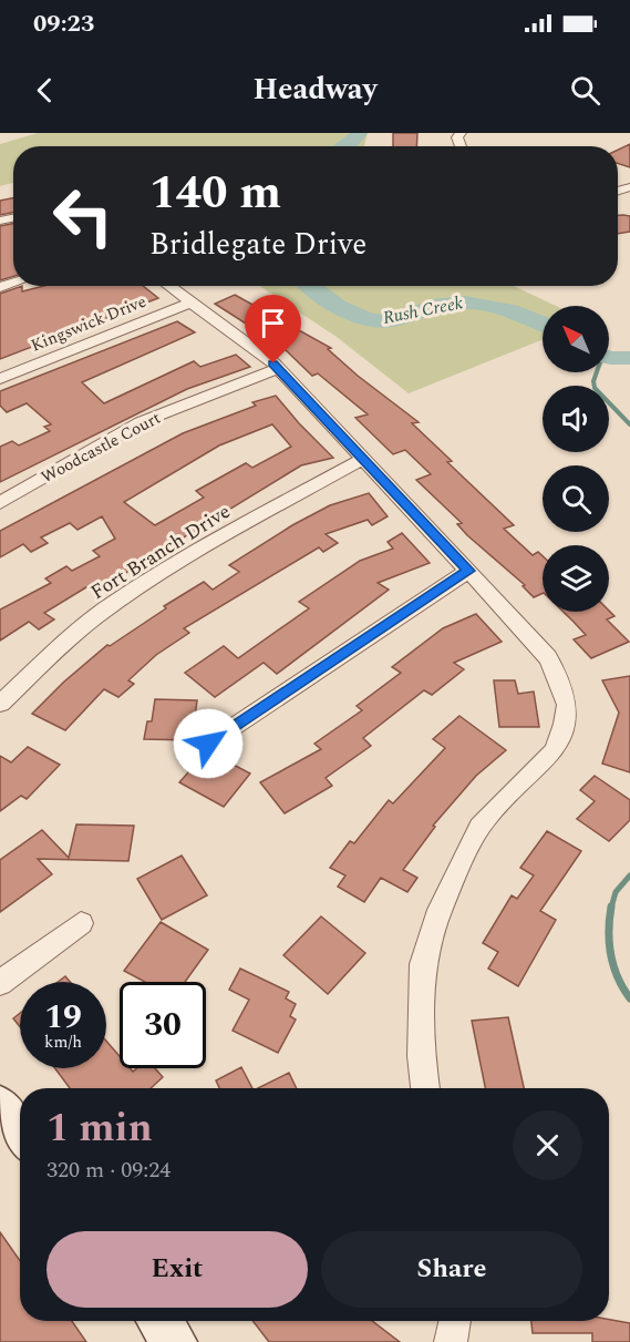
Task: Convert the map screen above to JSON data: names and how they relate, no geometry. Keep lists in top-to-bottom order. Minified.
{"streets":{"street":["Kingswick Drive","Woodcastle Court","Fort Branch Drive"]},"water":["Rush Creek"],"north":"top left","page":{"status":"09:23","header":"Headway","turn":["140 m","Bridlegate Drive"],"speed":"19 km/h","limit":"30","heading":["1 min","320 m · 09:24"],"buttons":["Exit","Share"]}}
